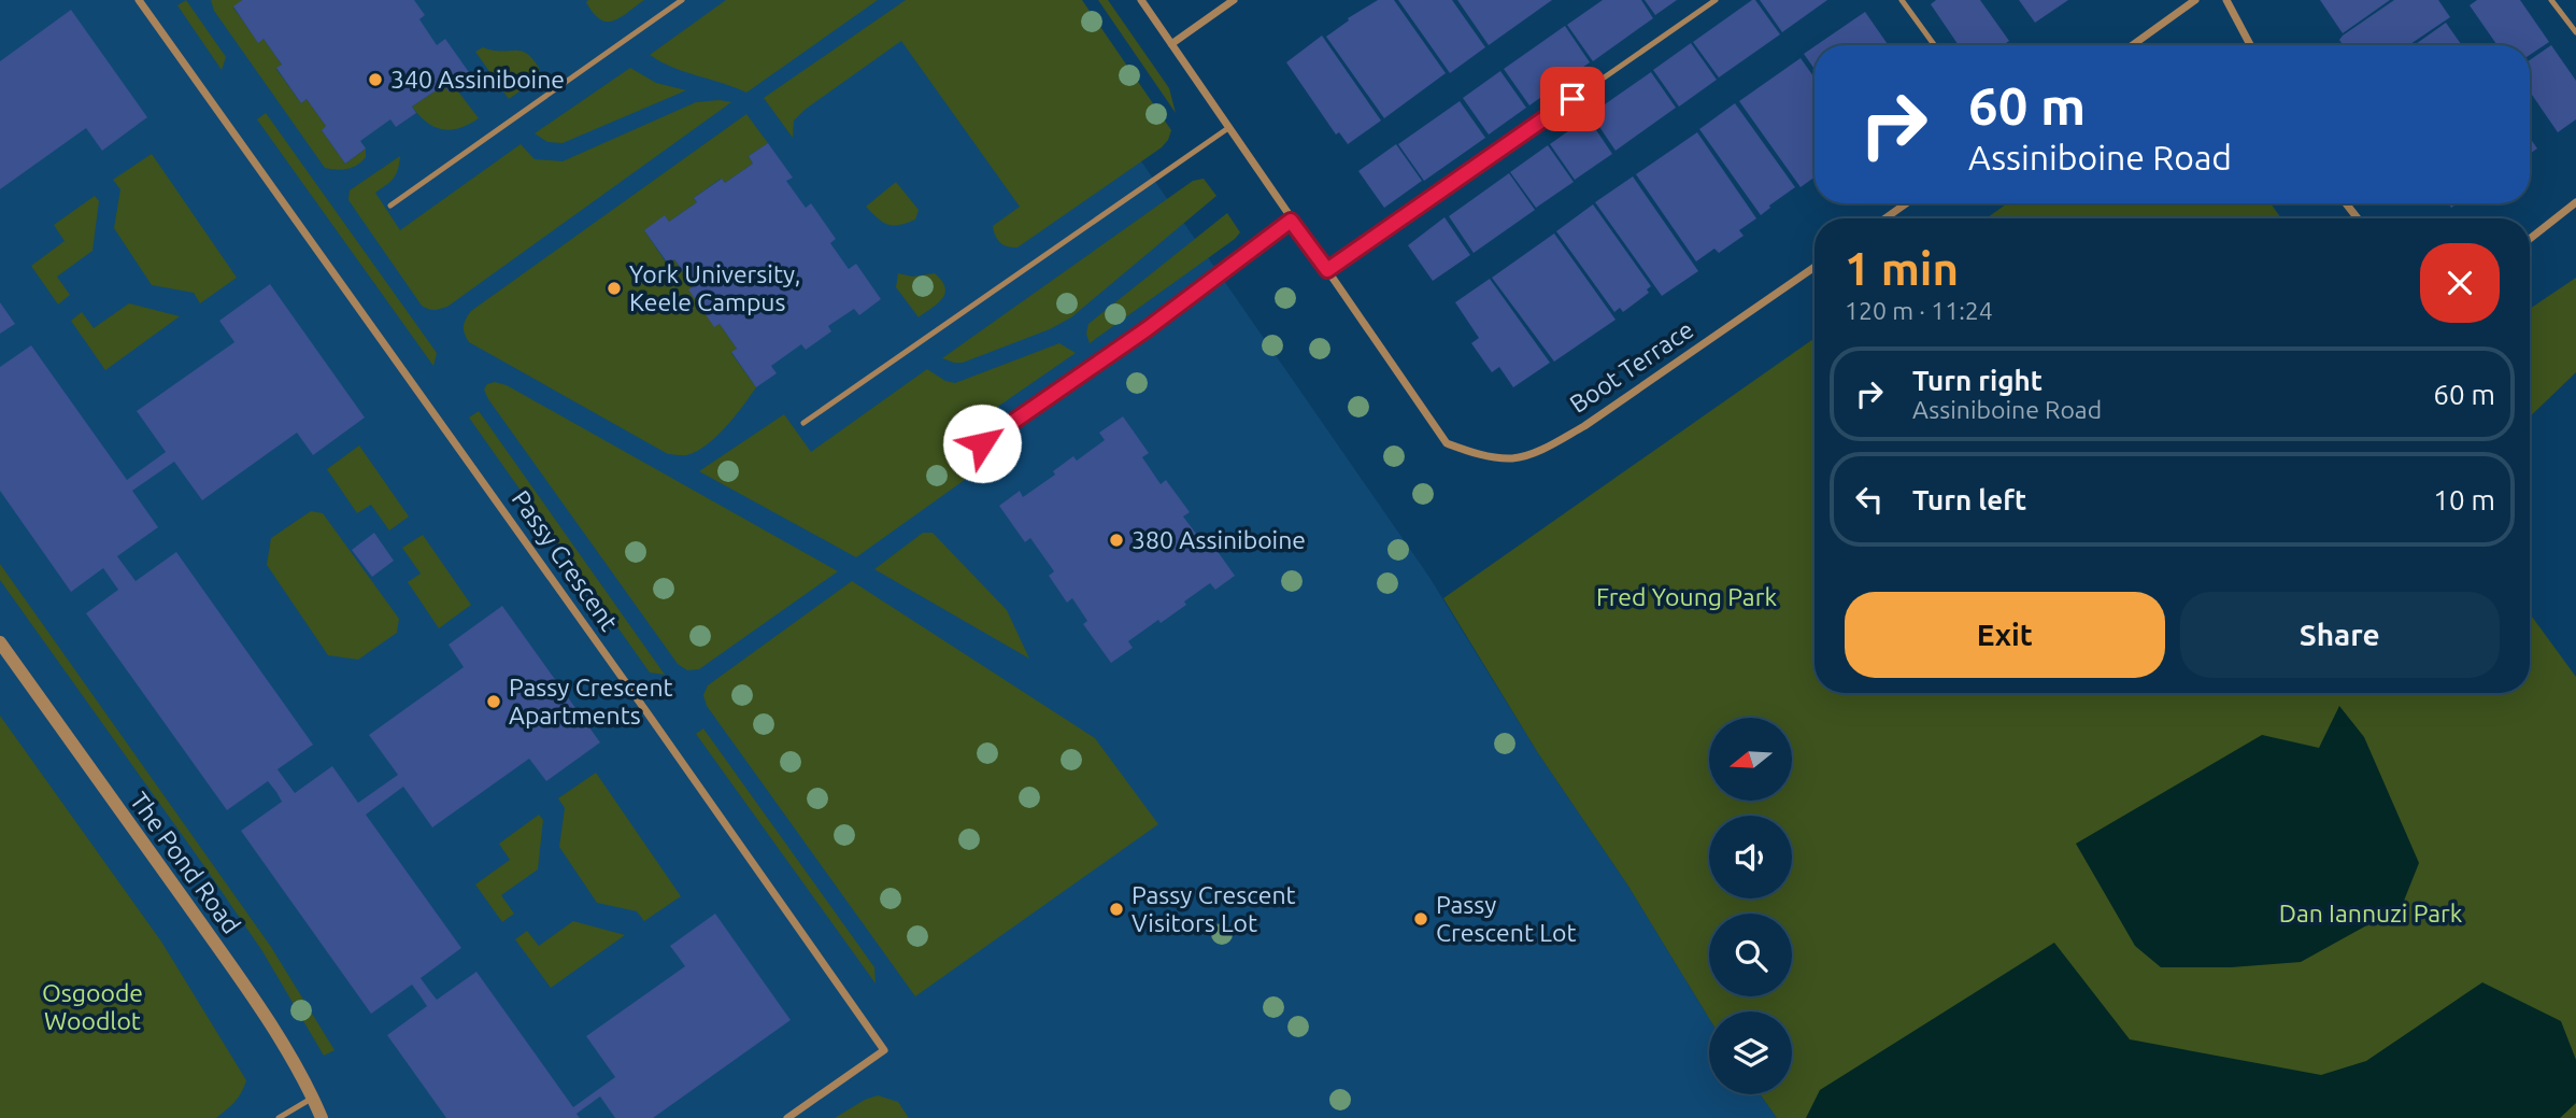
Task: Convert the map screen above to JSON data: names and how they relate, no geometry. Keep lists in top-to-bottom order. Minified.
{"streets":{"street":["Boot Terrace","Passy Crescent","The Pond Road"]},"parks":["Fred Young Park","Dan Iannuzi Park","Osgoode Woodlot"],"places":["340 Assiniboine","York University, Keele Campus","380 Assiniboine","Passy Crescent Apartments","Passy Crescent Visitors Lot","Passy Crescent Lot"],"north":"left","page":{"turn":["60 m","Assiniboine Road"],"heading":["1 min","120 m · 11:24"],"list":[{"name":"Turn right","note":"Assiniboine Road","value":"60 m"},{"name":"Turn left","value":"10 m"}],"buttons":["Exit","Share"]}}
